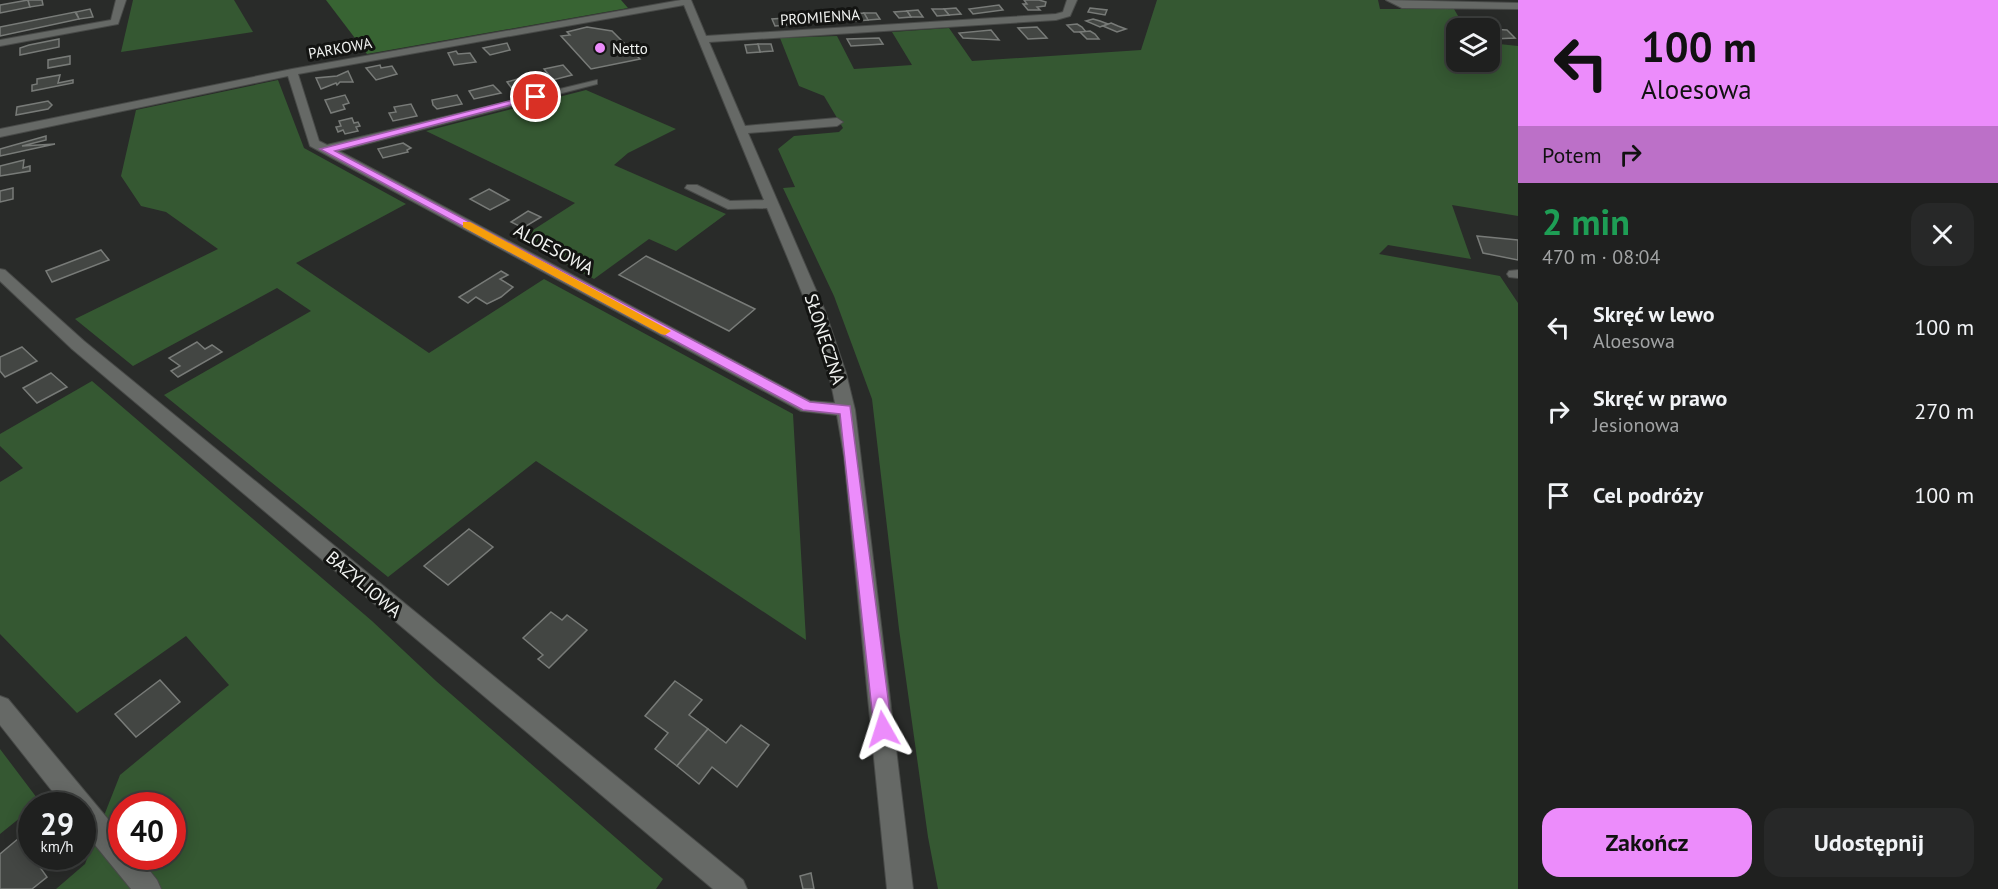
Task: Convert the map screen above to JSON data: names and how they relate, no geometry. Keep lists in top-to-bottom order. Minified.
{"streets":{"street":["PROMIENNA","PARKOWA","ALOESOWA","SŁONECZNA","BAZYLIOWA"]},"crossings":[["PROMIENNA","SŁONECZNA"],["PARKOWA","ALOESOWA"],["PARKOWA","SŁONECZNA"],["ALOESOWA","SŁONECZNA"]],"places":["Netto"],"page":{"turn":["100 m","Aloesowa"],"then":"Potem","heading":["2 min","470 m · 08:04"],"list":[{"name":"Skręć w lewo","note":"Aloesowa","value":"100 m"},{"name":"Skręć w prawo","note":"Jesionowa","value":"270 m"},{"name":"Cel podróży","value":"100 m"}],"speed":"29 km/h","limit":"40","buttons":["Zakończ","Udostępnij"]}}
